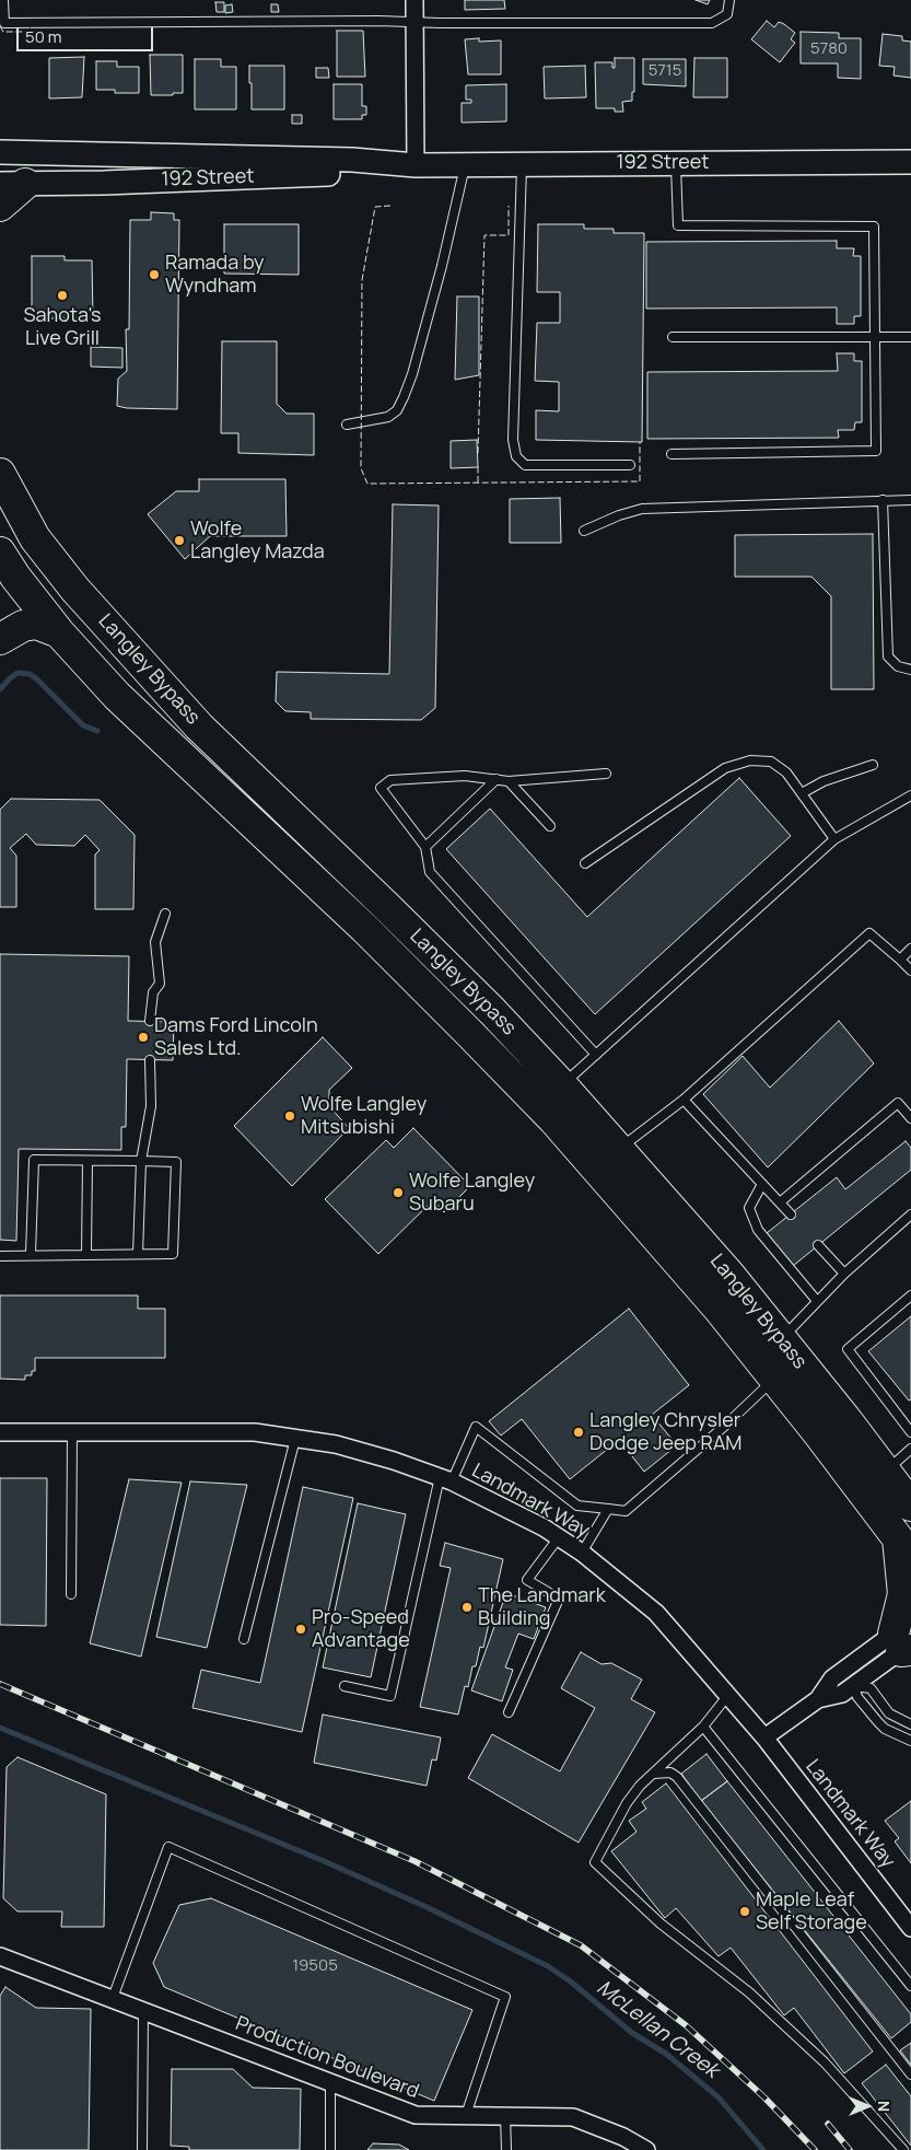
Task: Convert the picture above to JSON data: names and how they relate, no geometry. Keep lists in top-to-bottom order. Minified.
{"streets":{"highway":["Langley Bypass"],"main road":["192 Street"],"street":["Landmark Way","Production Boulevard"]},"water":["McLellan Creek"],"places":["Ramada by Wyndham","Sahota's Live Grill","Wolfe Langley Mazda","Dams Ford Lincoln Sales Ltd.","Wolfe Langley Mitsubishi","Wolfe Langley Subaru","Langley Chrysler Dodge Jeep RAM","The Landmark Building","Pro-Speed Advantage","Maple Leaf Self Storage"],"house_numbers":["5780","5715","19505"],"scale_bar":"50 m","north":"right"}
